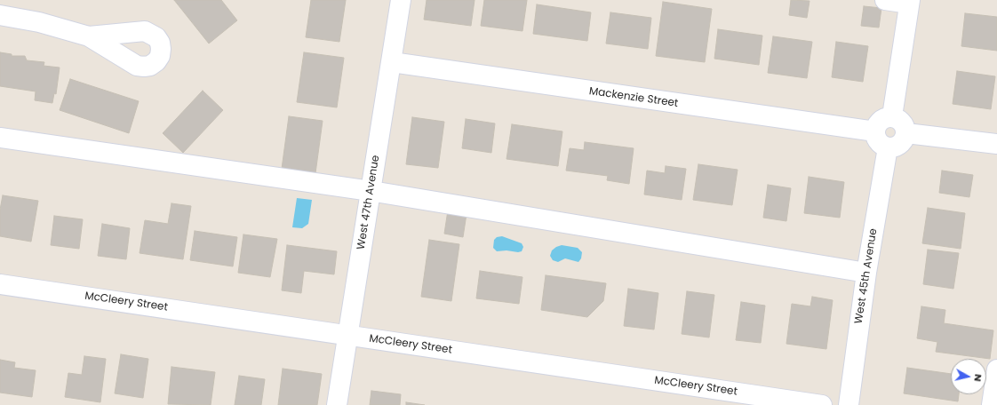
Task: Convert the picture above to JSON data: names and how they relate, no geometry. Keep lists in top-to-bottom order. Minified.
{"streets":{"street":["Mackenzie Street","West 47th Avenue","West 45th Avenue","McCleery Street"]},"crossings":[["Mackenzie Street","West 47th Avenue"],["Mackenzie Street","West 45th Avenue"],["West 47th Avenue","McCleery Street"]],"north":"right"}
